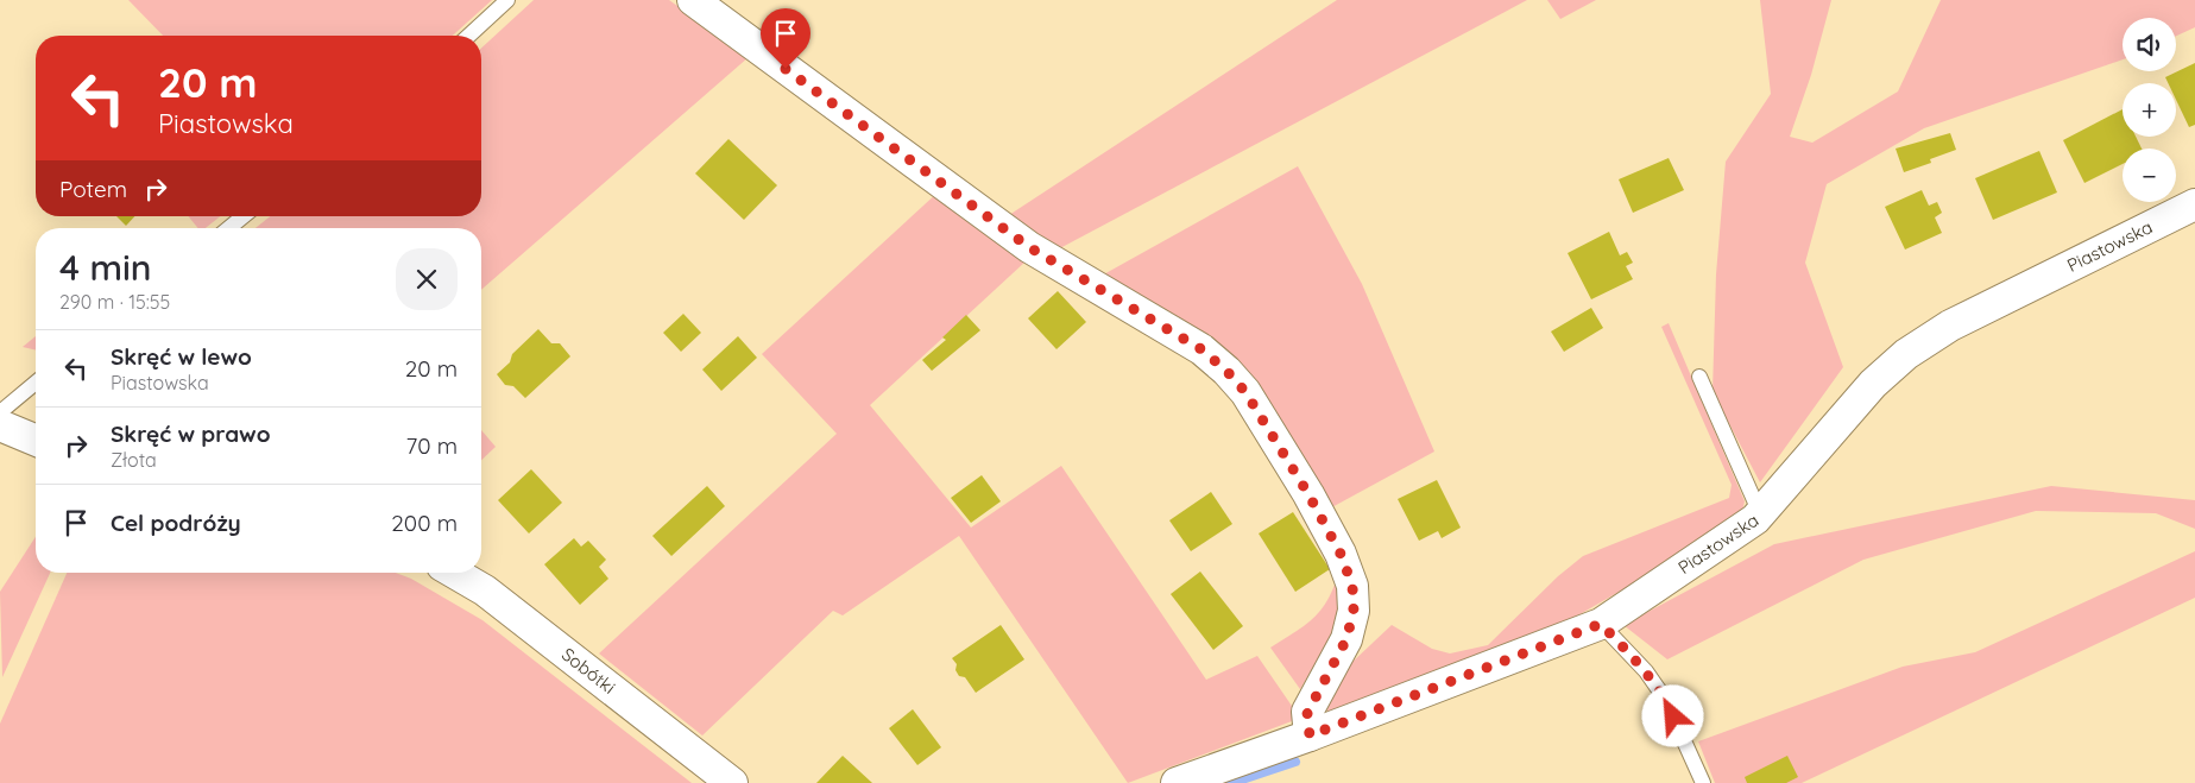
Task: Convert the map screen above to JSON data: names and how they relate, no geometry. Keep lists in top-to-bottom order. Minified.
{"streets":{"street":["Piastowska","Sobótki"]},"page":{"map_buttons":["+","−"],"turn":["20 m","Piastowska"],"then":"Potem","heading":["4 min","290 m · 15:55"],"list":[{"name":"Skręć w lewo","note":"Piastowska","value":"20 m"},{"name":"Skręć w prawo","note":"Złota","value":"70 m"},{"name":"Cel podróży","value":"200 m"}]}}
